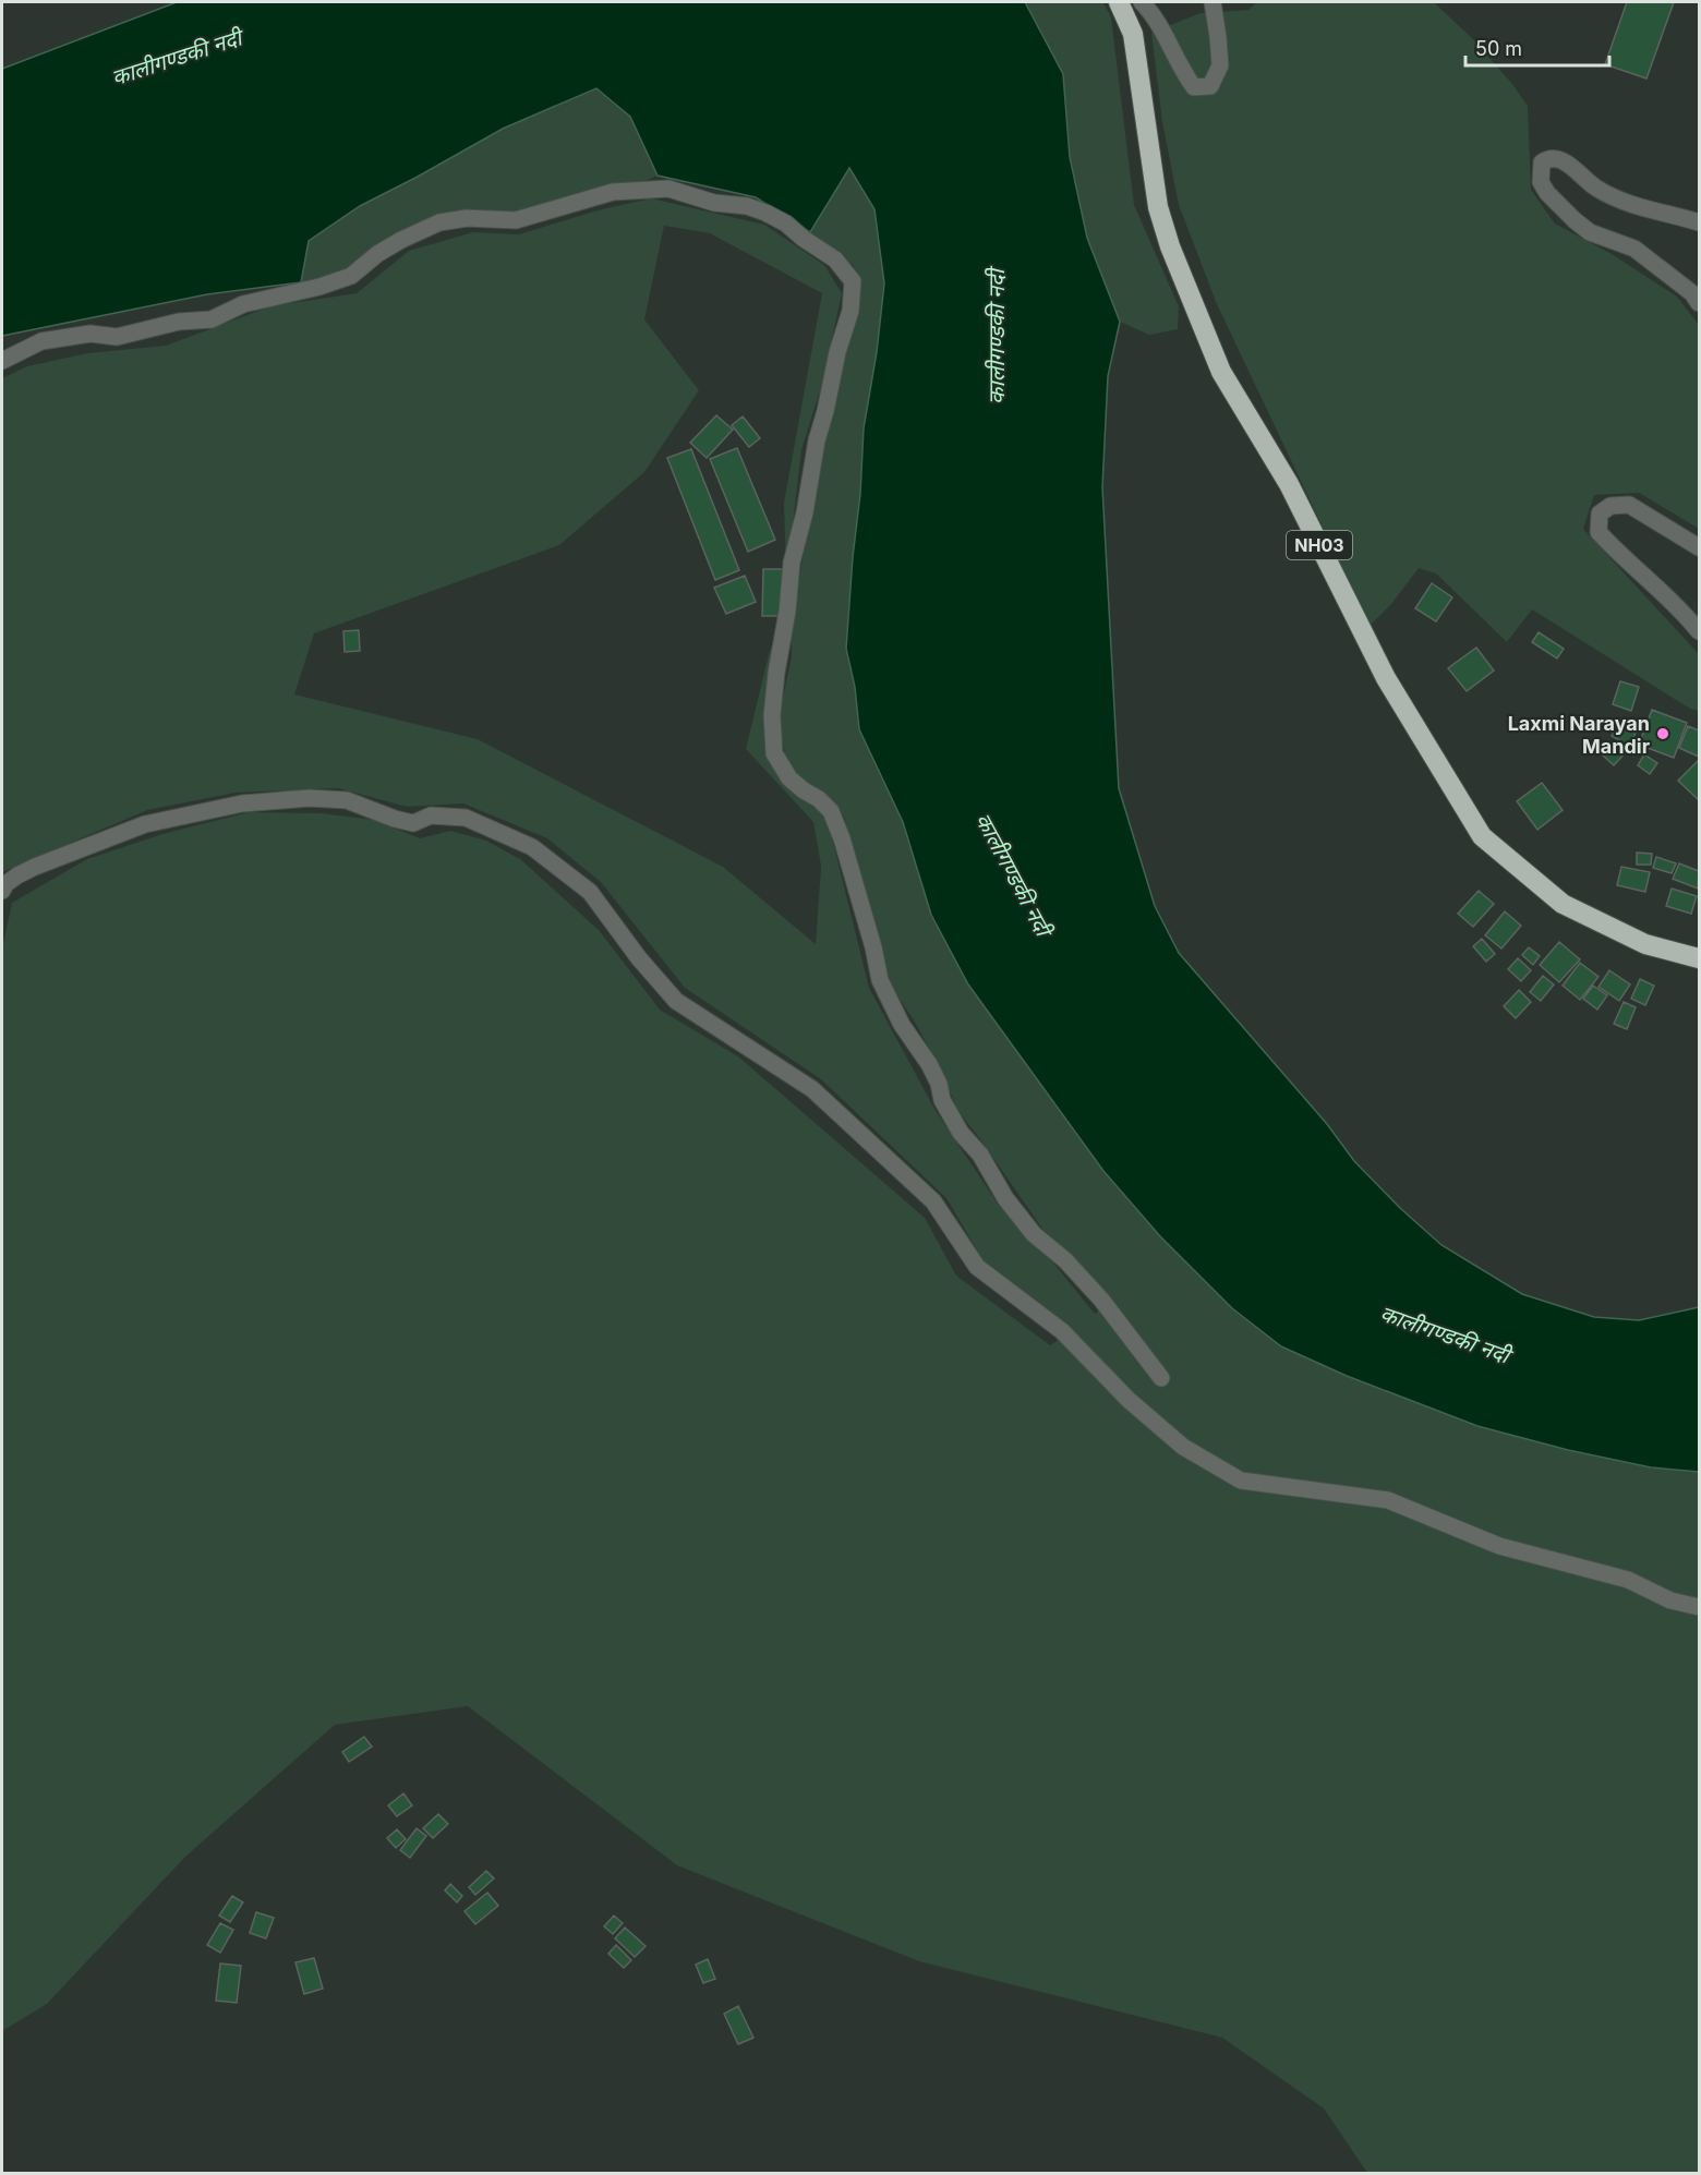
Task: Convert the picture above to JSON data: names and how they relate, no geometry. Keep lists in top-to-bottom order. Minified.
{"streets":{"highway":["NH03"]},"water":["कालीगण्डकी नदी"],"places":["Laxmi Narayan Mandir"],"scale_bar":"50 m"}
